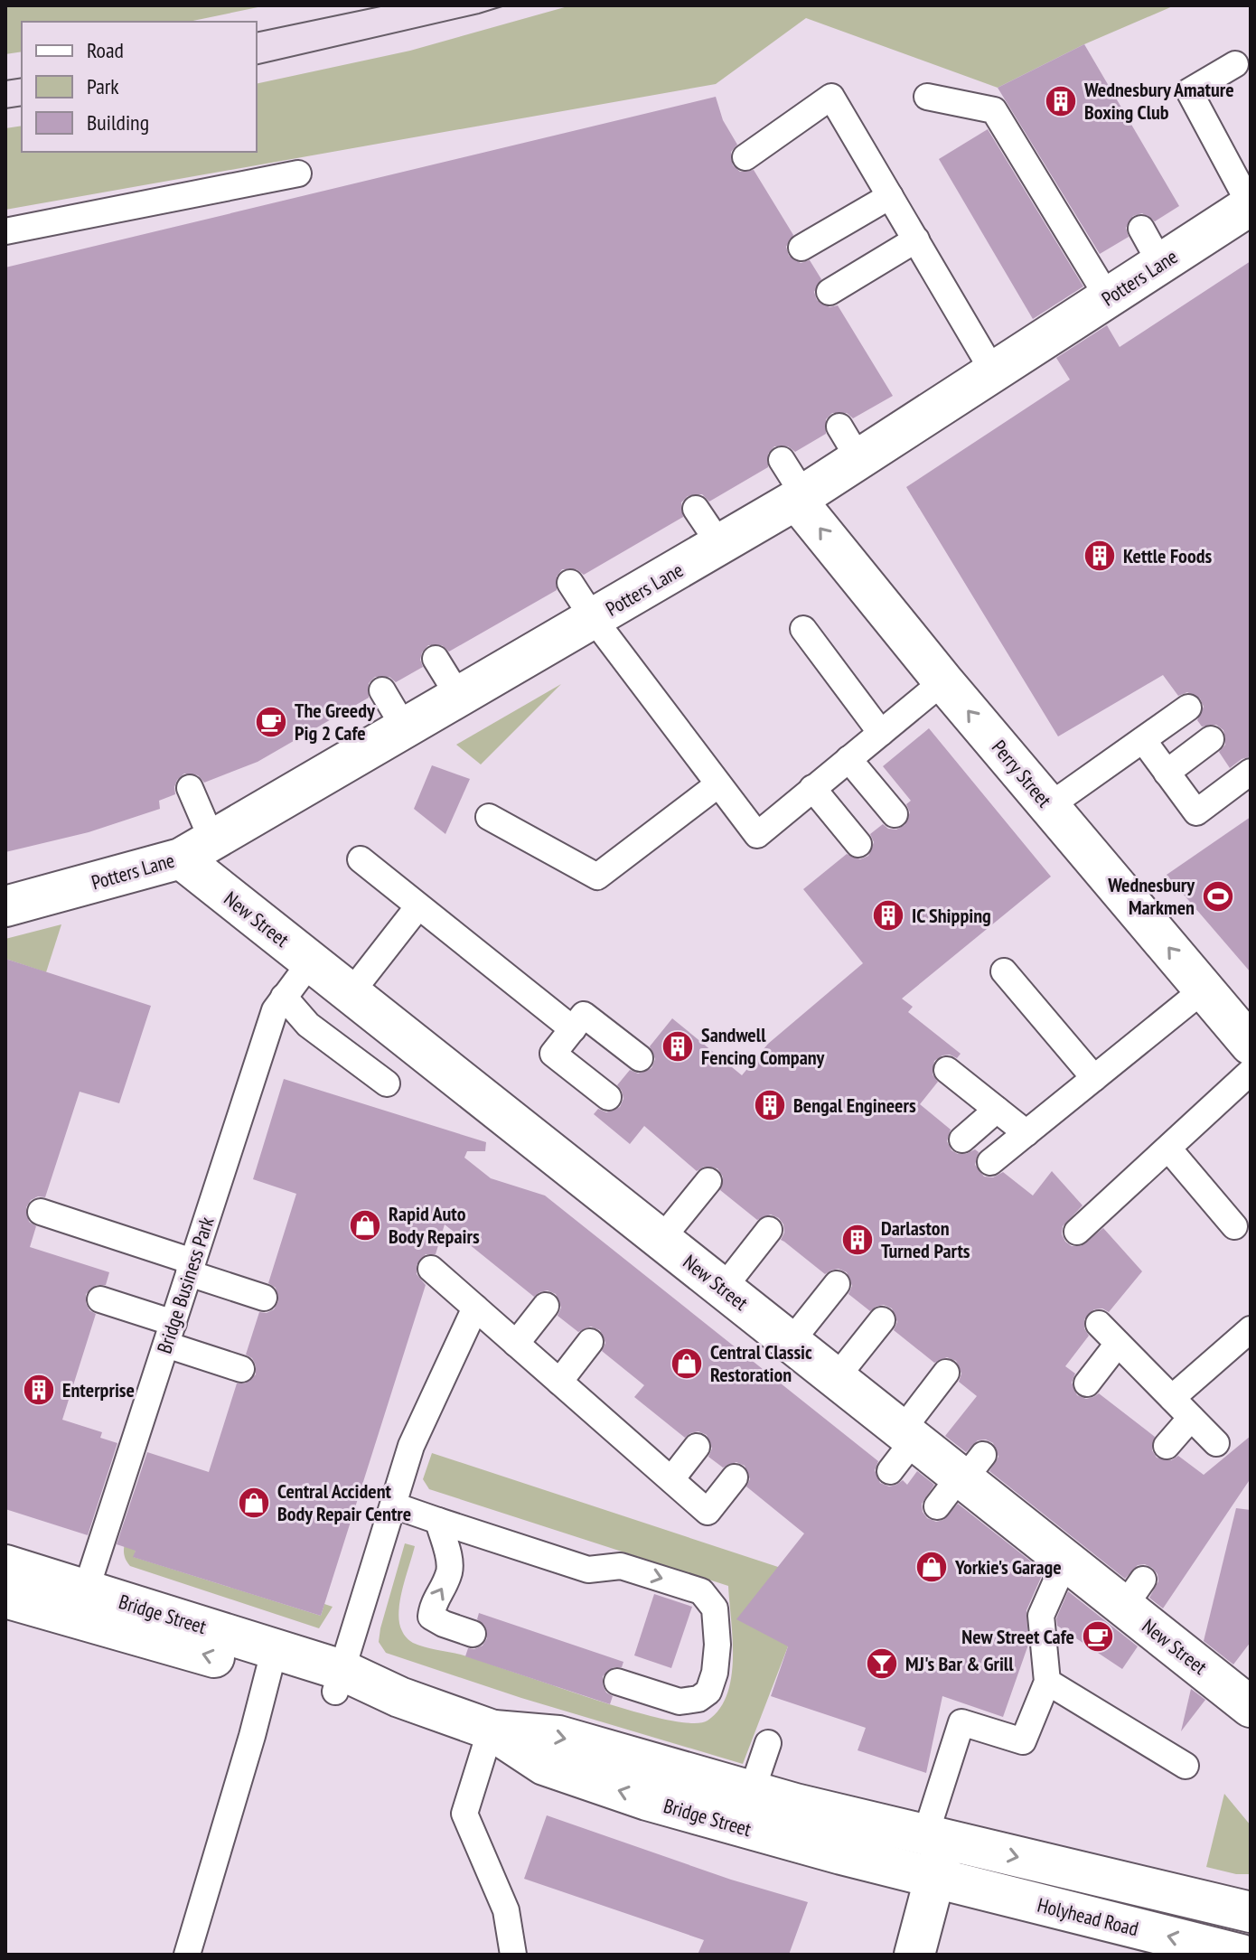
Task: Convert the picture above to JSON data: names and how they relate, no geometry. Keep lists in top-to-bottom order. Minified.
{"streets":{"street":["Potters Lane","Perry Street","New Street","Bridge Street","Holyhead Road"],"lane":["Bridge Business Park"]},"crossings":[["Potters Lane","Perry Street"],["Potters Lane","New Street"],["New Street","Bridge Business Park"],["Bridge Business Park","Bridge Street"],["Bridge Street","Holyhead Road"]],"one_way":["Perry Street"],"places":{"building":["Wednesbury Amature Boxing Club","Kettle Foods","IC Shipping","Sandwell Fencing Company","Bengal Engineers","Darlaston Turned Parts","Enterprise"],"cafe":["The Greedy Pig 2 Cafe","New Street Cafe"],"sports":["Wednesbury Markmen"],"shop":["Rapid Auto Body Repairs","Central Classic Restoration","Central Accident Body Repair Centre","Yorkie's Garage"],"bar":["MJ's Bar & Grill"]},"legend":["Road","Park","Building"]}
